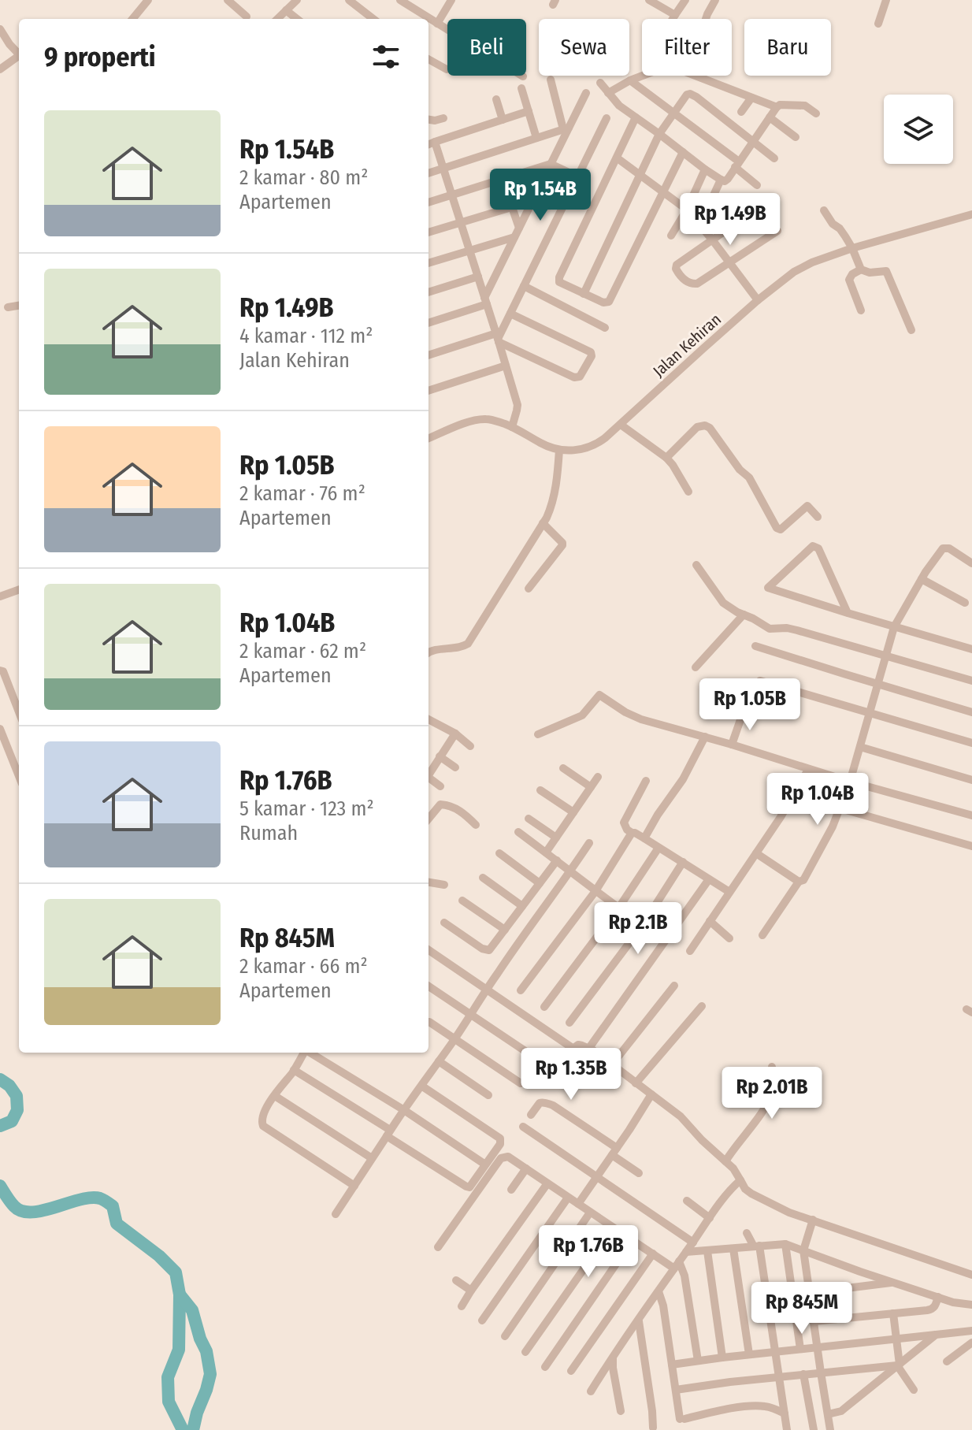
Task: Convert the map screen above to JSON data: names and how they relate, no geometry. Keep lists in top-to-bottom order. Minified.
{"streets":{"street":["Jalan Kehiran"]},"page":{"chip":["Beli","Sewa","Filter","Baru"],"heading":"9 properti","list":[{"name":"Rp 1.54B","note":"2 kamar · 80 m² · Apartemen"},{"name":"Rp 1.49B","note":"4 kamar · 112 m² · Jalan Kehiran"},{"name":"Rp 1.05B","note":"2 kamar · 76 m² · Apartemen"},{"name":"Rp 1.04B","note":"2 kamar · 62 m² · Apartemen"},{"name":"Rp 1.76B","note":"5 kamar · 123 m² · Rumah"},{"name":"Rp 845M","note":"2 kamar · 66 m² · Apartemen"}],"price":["Rp 1.54B","Rp 1.49B","Rp 1.05B","Rp 1.04B","Rp 2.1B","Rp 1.35B","Rp 2.01B","Rp 1.76B","Rp 845M"]}}
